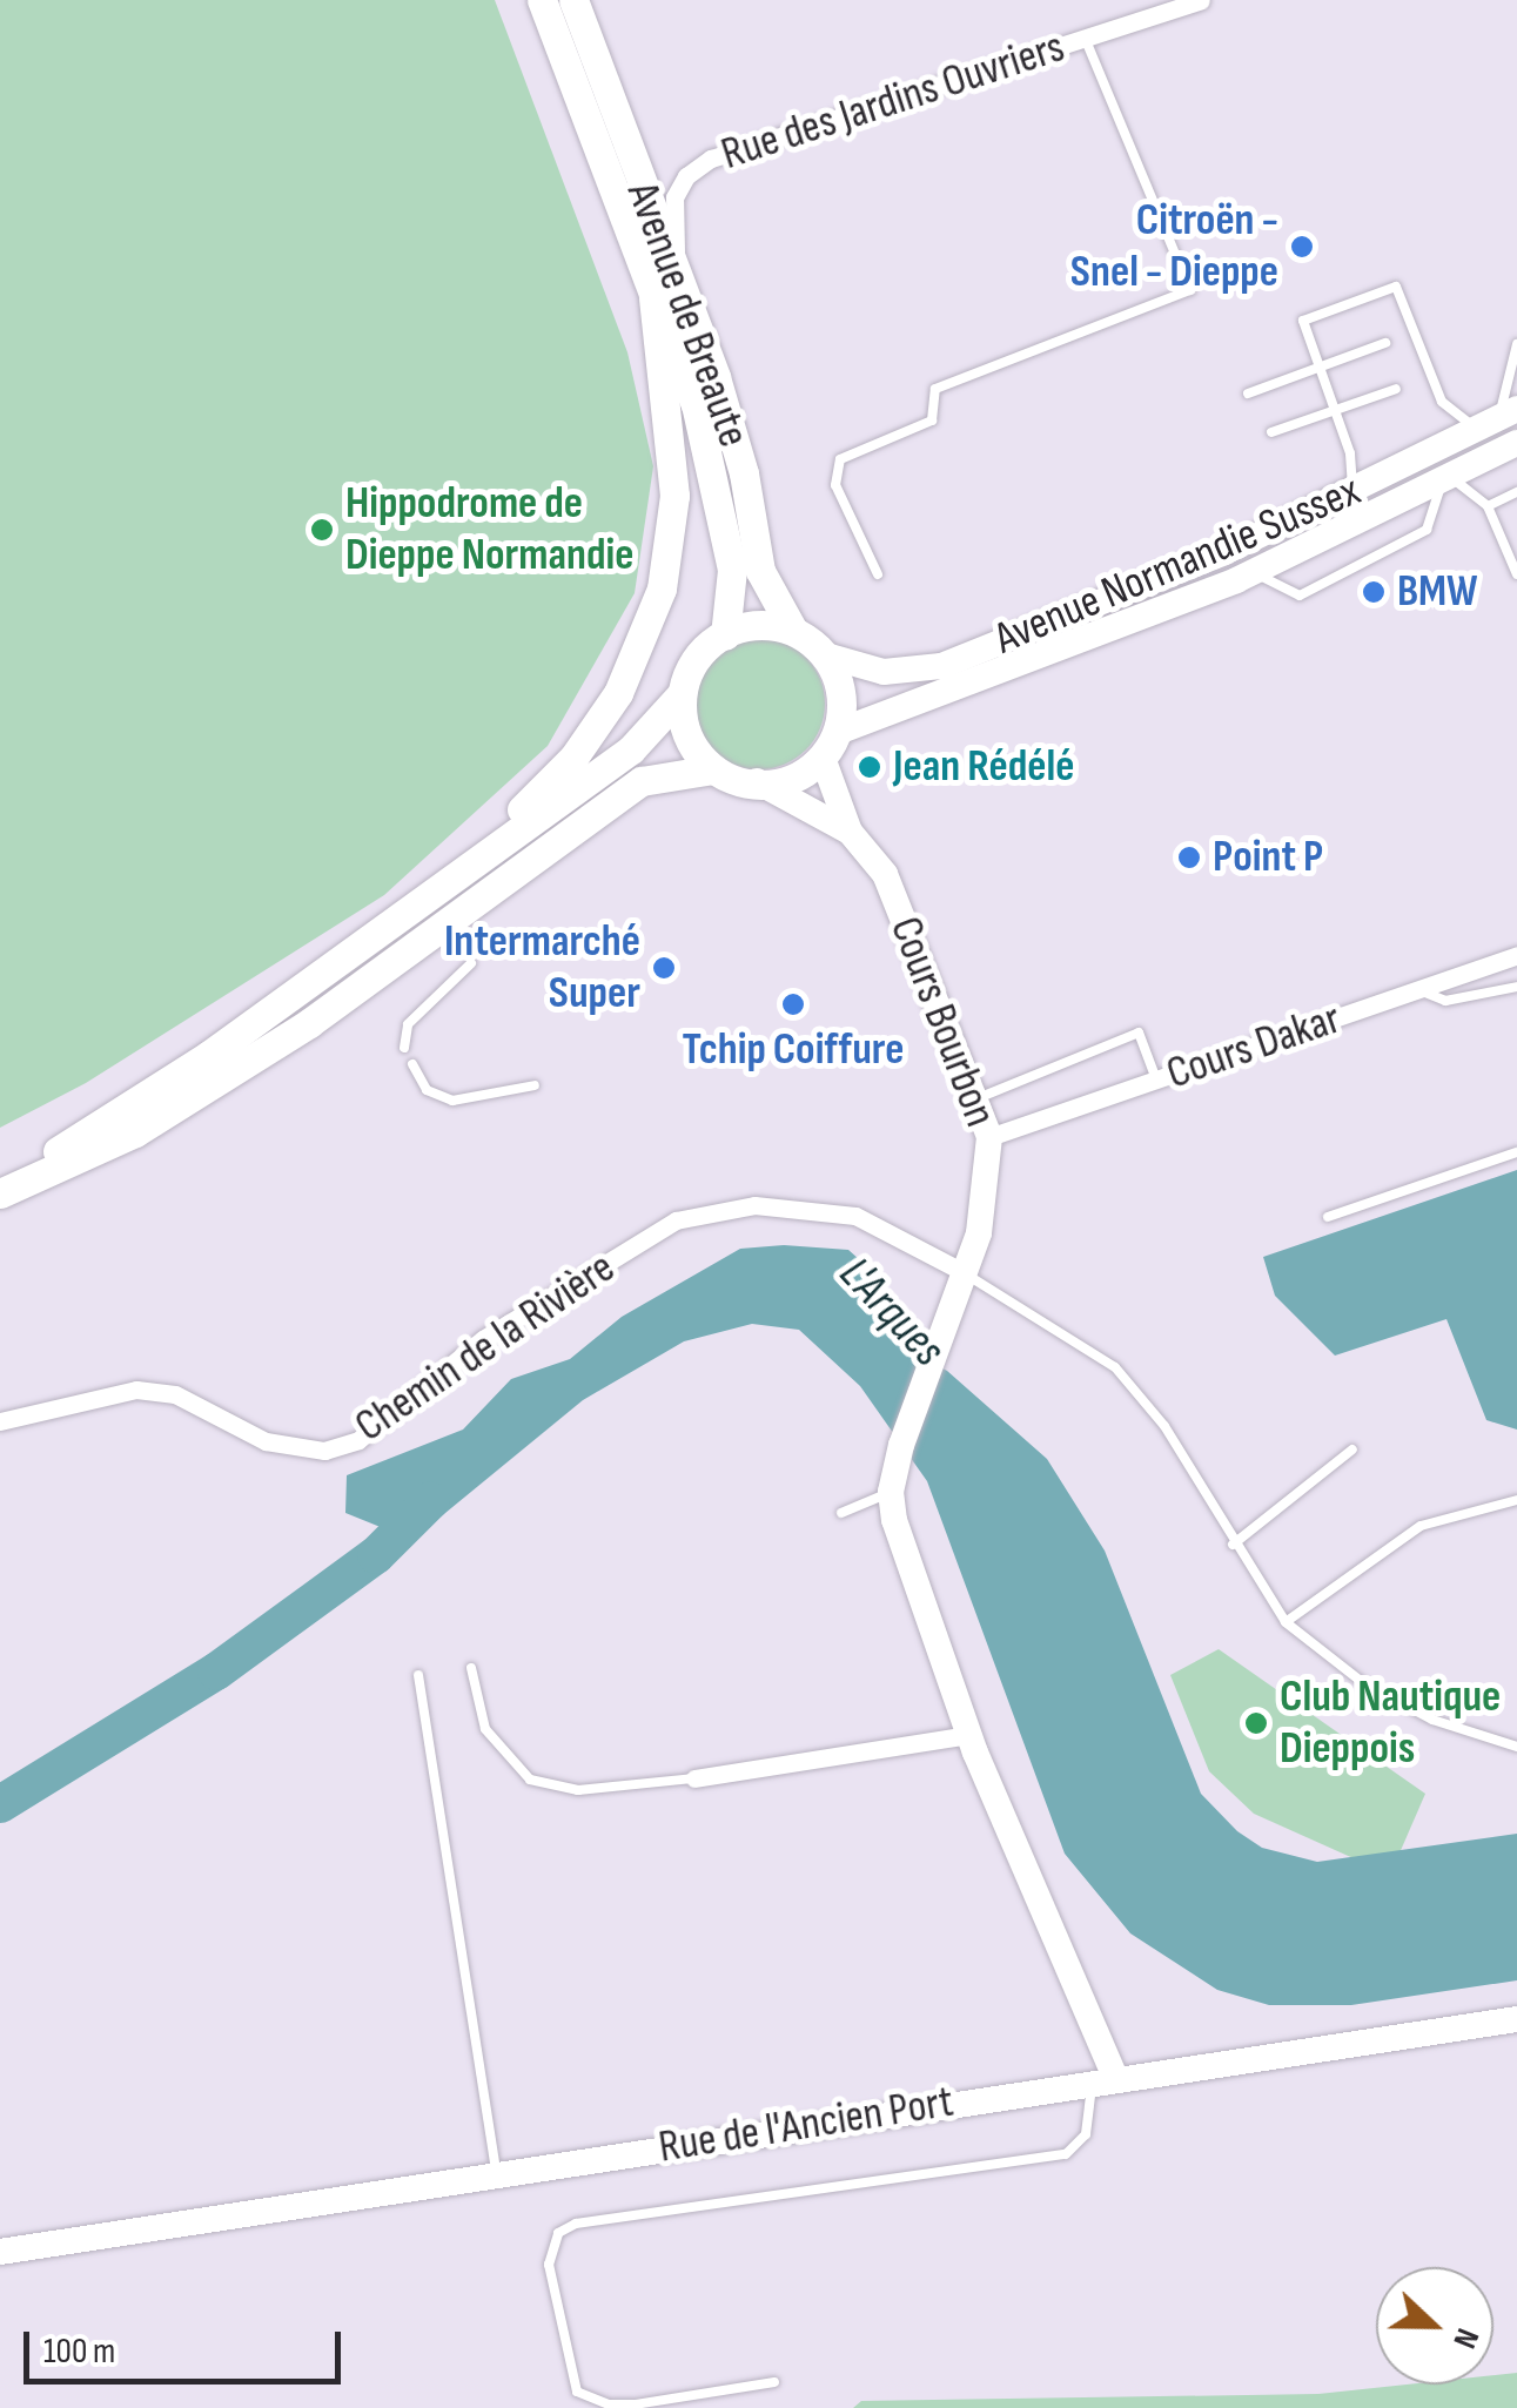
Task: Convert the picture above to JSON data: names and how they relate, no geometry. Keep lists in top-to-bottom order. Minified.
{"streets":{"main road":["Avenue de Breaute","Avenue Normandie Sussex","Cours Bourbon","Rue de l'Ancien Port"],"street":["Rue des Jardins Ouvriers","Cours Dakar","Chemin de la Rivière"]},"crossings":[["Rue des Jardins Ouvriers","Avenue de Breaute"],["Avenue de Breaute","Avenue Normandie Sussex"],["Avenue de Breaute","Cours Bourbon"],["Avenue Normandie Sussex","Cours Bourbon"],["Cours Bourbon","Cours Dakar"],["Cours Bourbon","Chemin de la Rivière"]],"water":["L'Arques"],"places":["Citroën - Snel - Dieppe","Hippodrome de Dieppe Normandie","BMW","Jean Rédélé","Point P","Intermarché Super","Tchip Coiffure","Club Nautique Dieppois"],"scale_bar":"100 m","north":"right"}
